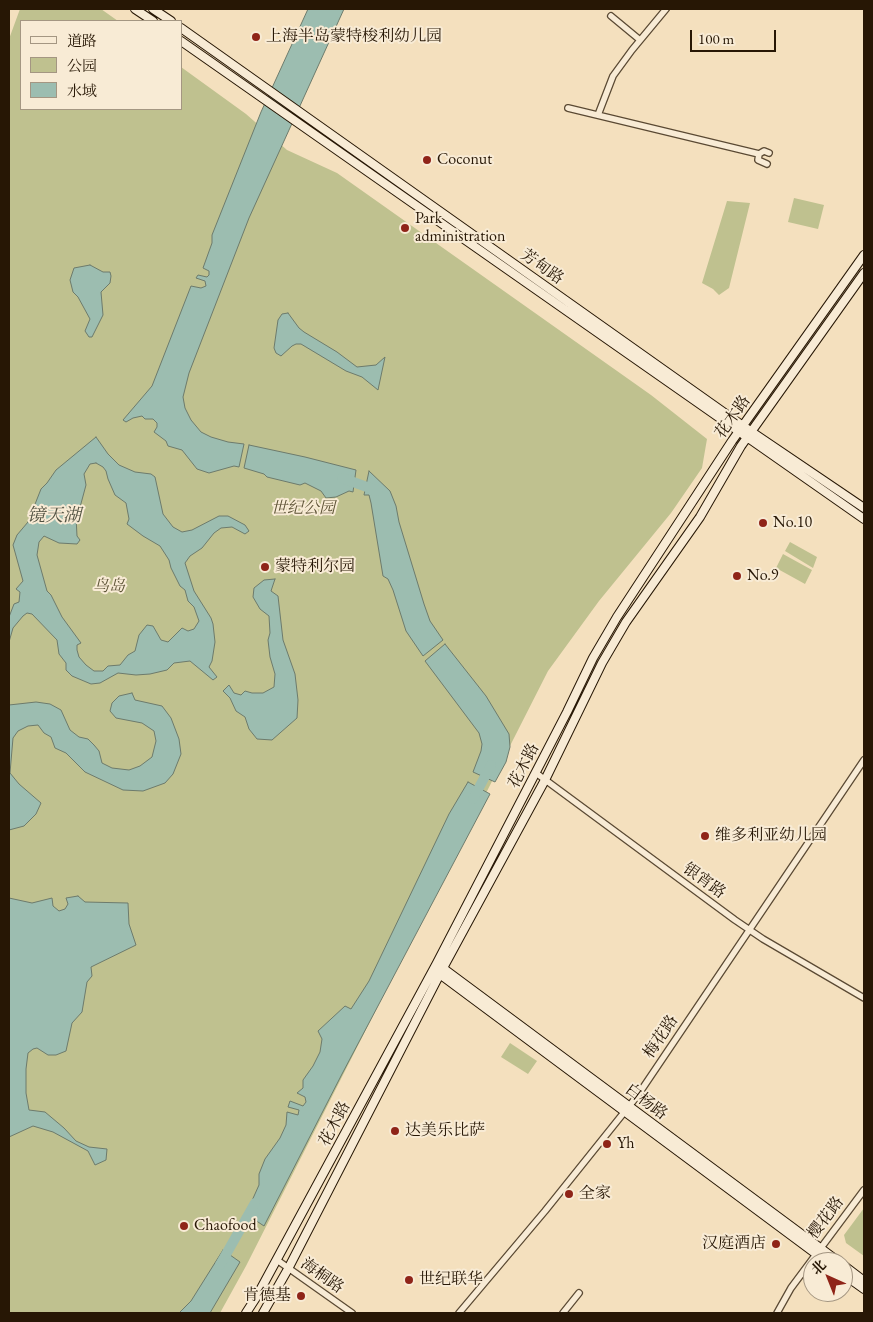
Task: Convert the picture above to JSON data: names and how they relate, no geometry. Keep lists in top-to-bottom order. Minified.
{"streets":{"main road":["芳甸路","花木路","白杨路"],"street":["银宵路","梅花路","樱花路","海桐路"]},"crossings":[["芳甸路","花木路"],["花木路","银宵路"],["花木路","白杨路"],["花木路","海桐路"],["银宵路","梅花路"],["梅花路","白杨路"],["白杨路","樱花路"]],"water":["镜天湖"],"parks":["世纪公园","鸟岛"],"places":["上海半岛蒙特梭利幼儿园","Coconut","Park administration","No.10","蒙特利尔园","No.9","维多利亚幼儿园","达美乐比萨","Yh","全家","Chaofood","汉庭酒店","世纪联华","肯德基"],"legend":["道路","公园","水域"],"scale_bar":"100 m","north":"top left"}
